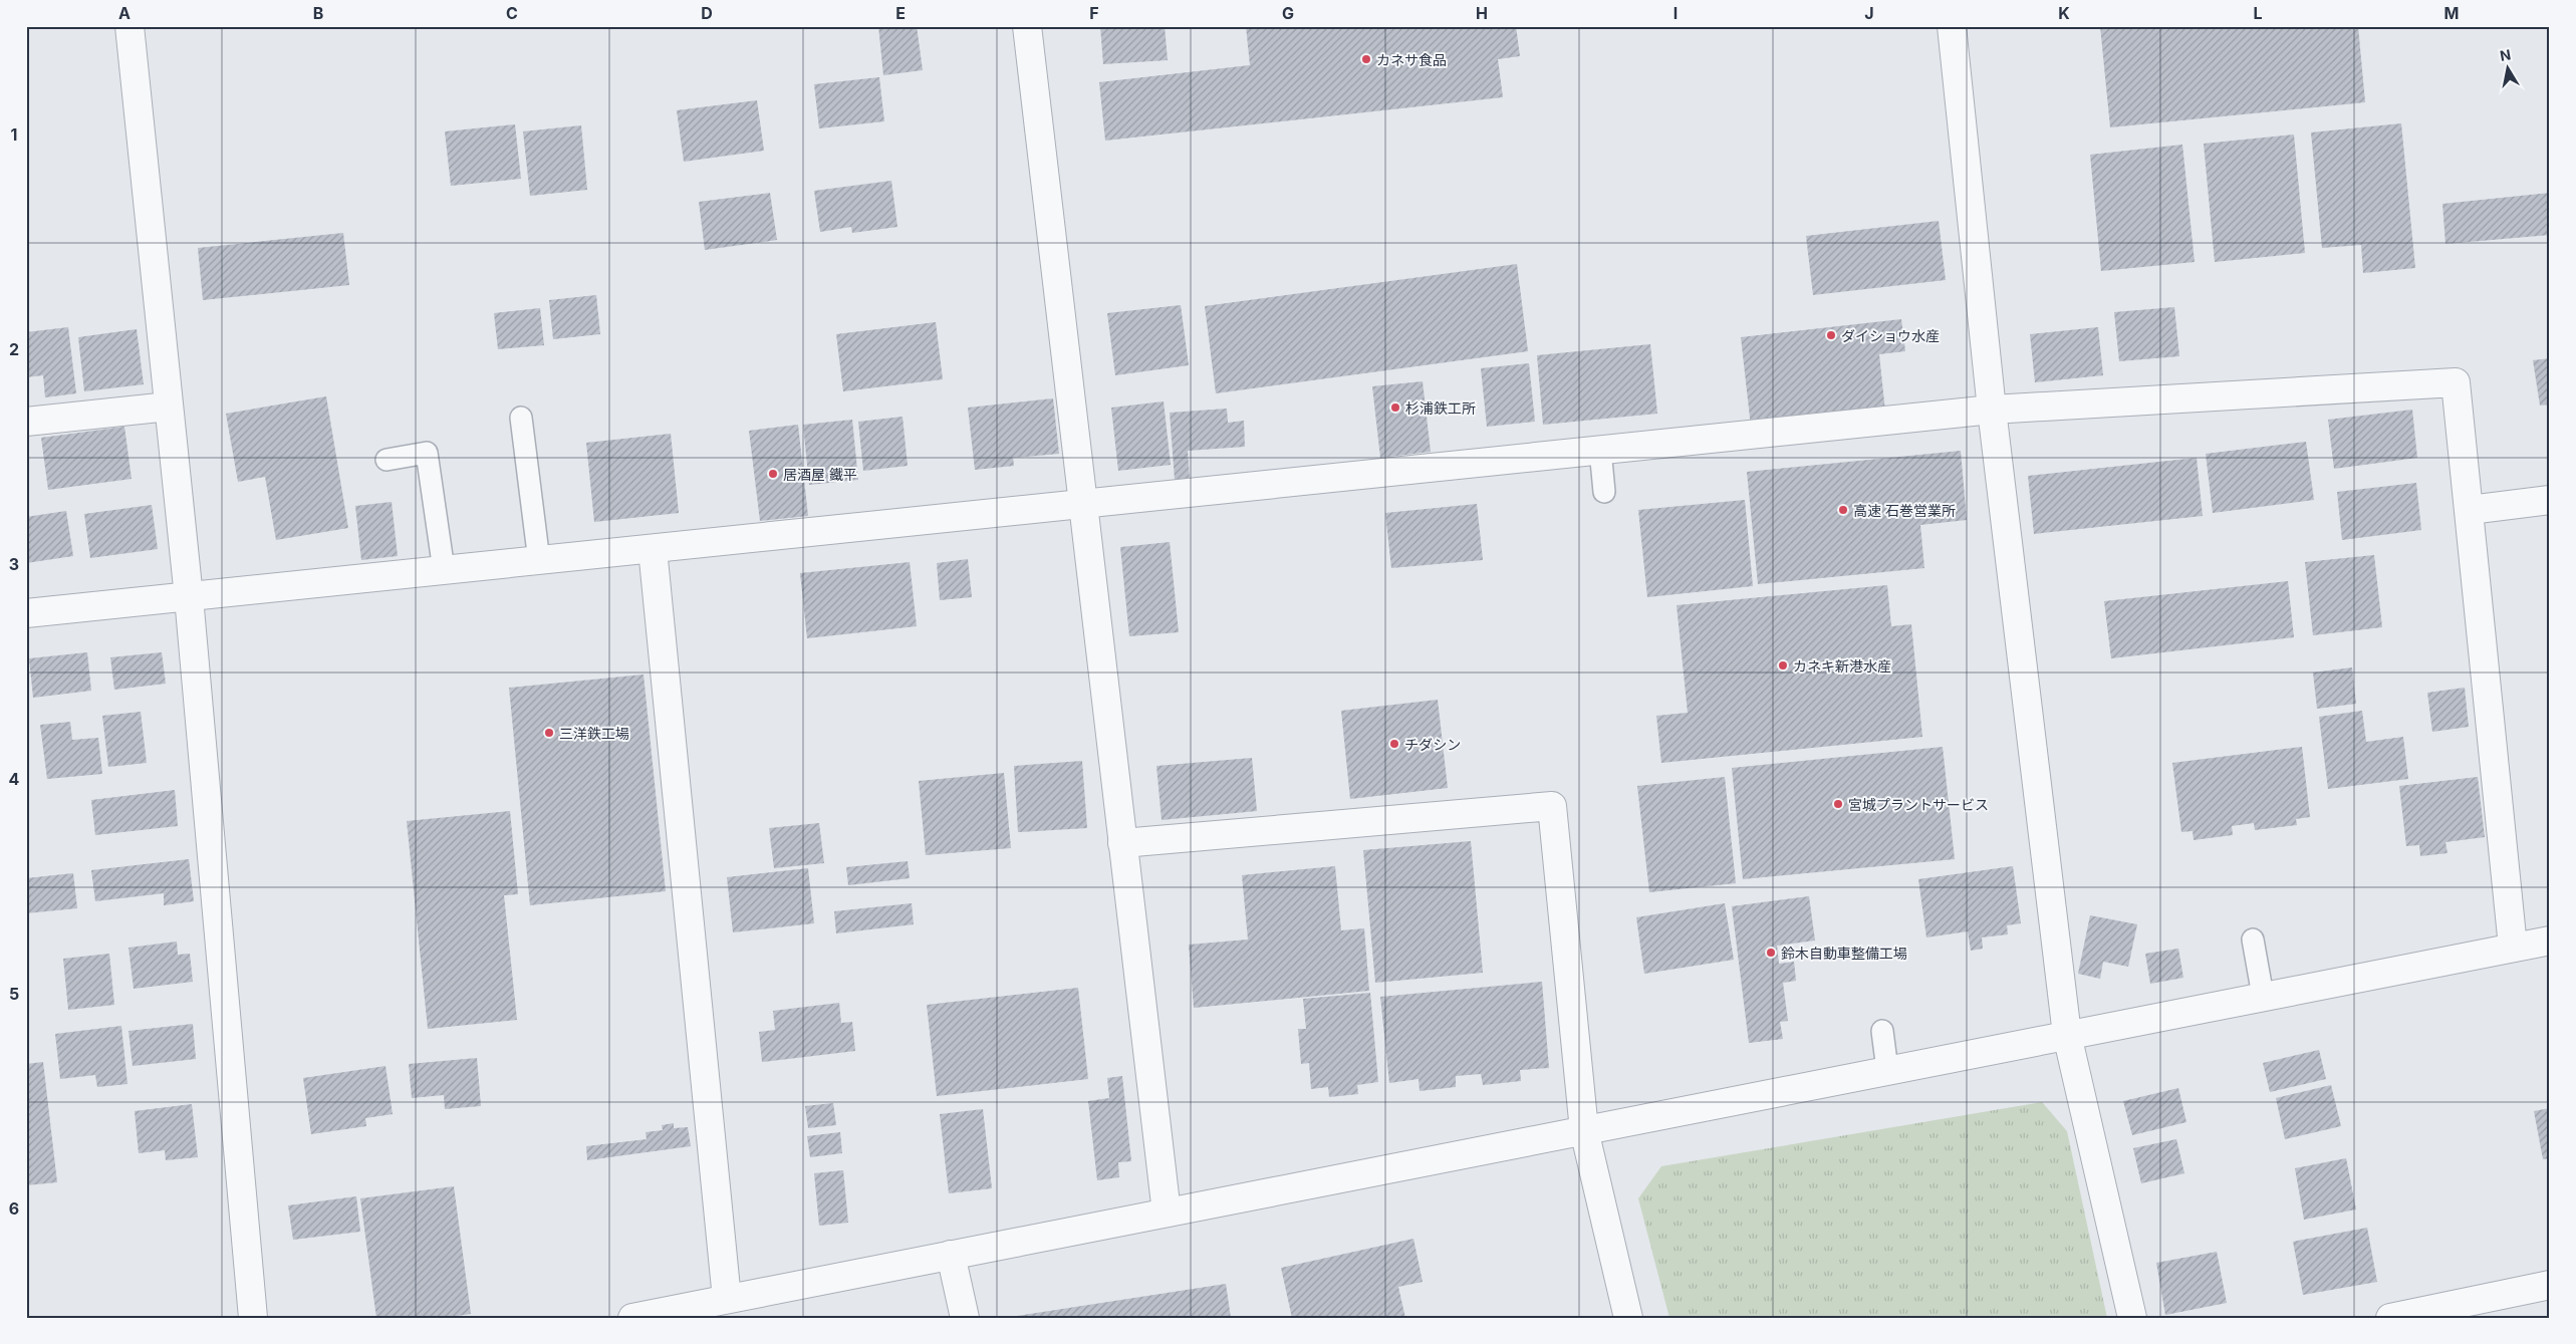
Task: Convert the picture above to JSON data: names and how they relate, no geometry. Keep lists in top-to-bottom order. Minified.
{"places":["カネサ食品","ダイショウ水産","杉浦鉄工所","居酒屋 鐵平","高速 石巻営業所","カネキ新港水産","三洋鉄工場","チダシン","宮城プラントサービス","鈴木自動車整備工場"],"north":"top","grid":{"columns":["A","B","C","D","E","F","G","H","I","J","K","L","M"],"rows":["1","2","3","4","5","6"]}}
